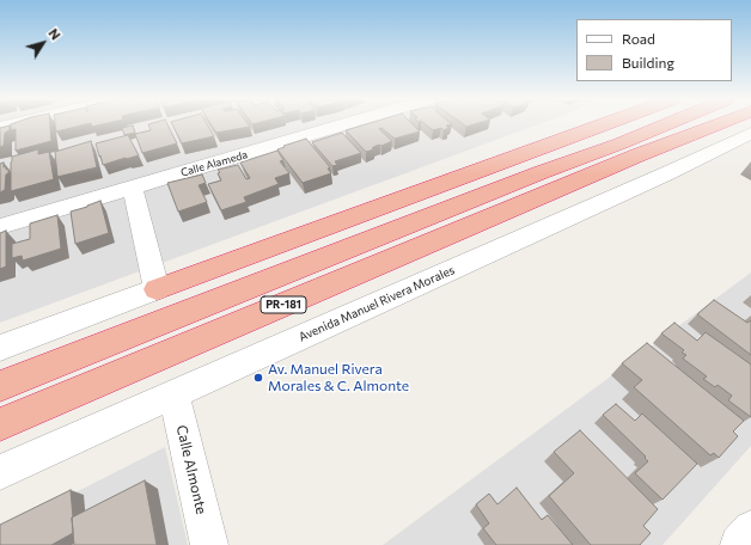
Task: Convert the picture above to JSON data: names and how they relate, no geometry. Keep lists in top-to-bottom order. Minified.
{"streets":{"highway":["PR-181"],"street":["Calle Alameda","Avenida Manuel Rivera Morales","Calle Almonte"]},"crossings":[["Avenida Manuel Rivera Morales","Calle Almonte"]],"places":["Av. Manuel Rivera Morales & C. Almonte"],"legend":["Road","Building"],"north":"top right"}
